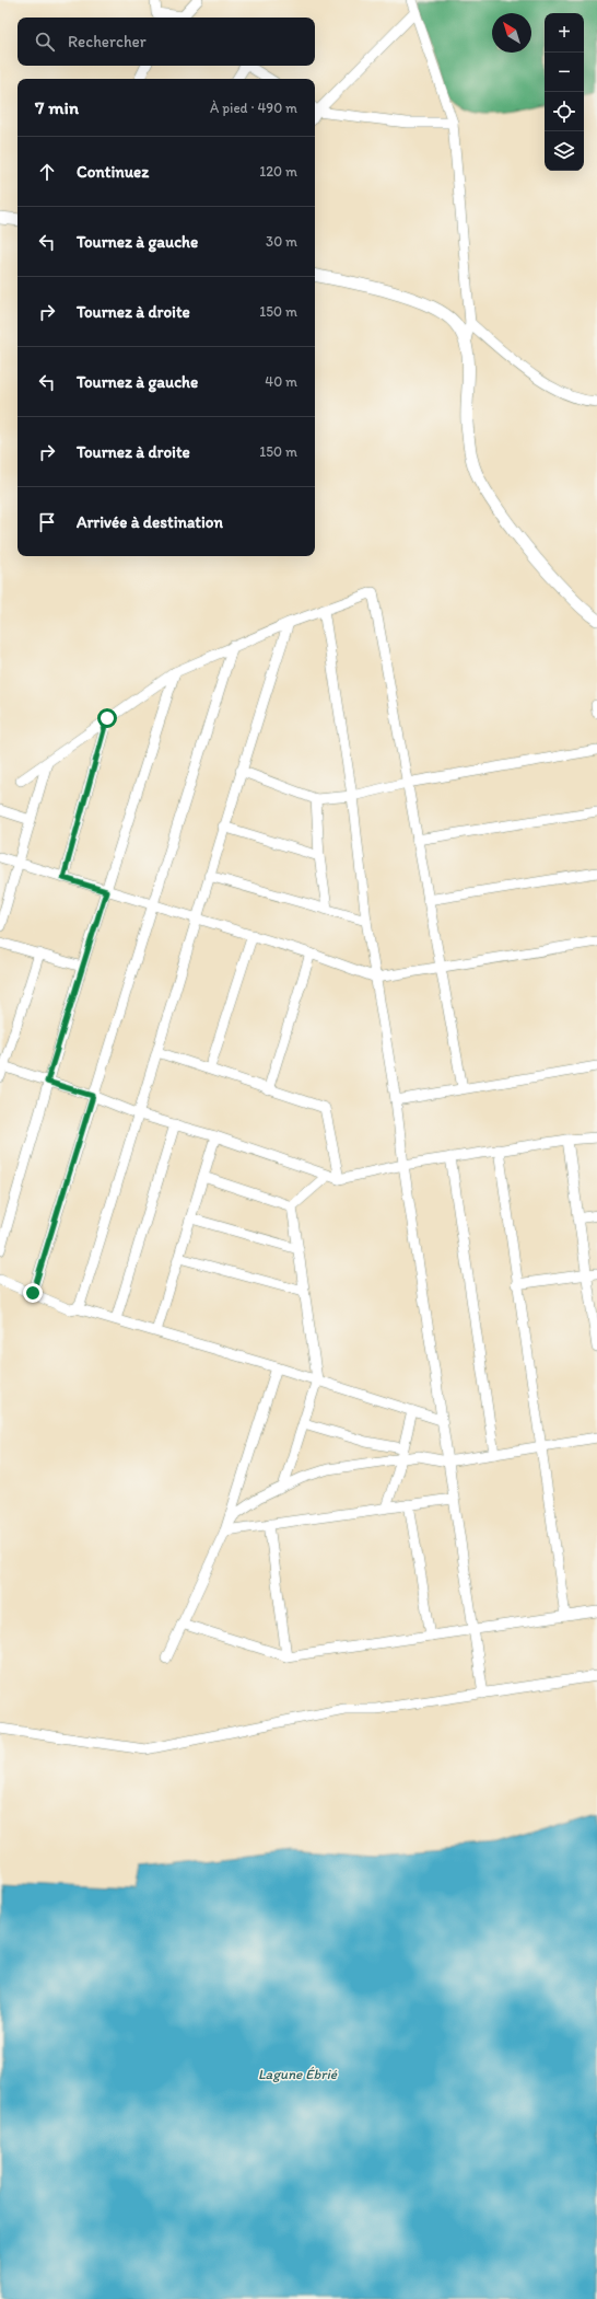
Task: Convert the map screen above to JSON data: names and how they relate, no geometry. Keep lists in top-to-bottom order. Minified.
{"water":["Lagune Ébrié"],"north":"top left","page":{"map_buttons":["+","−"],"search":"Rechercher","heading":["7 min","À pied · 490 m"],"list":[["Continuez","120 m"],["Tournez à gauche","30 m"],["Tournez à droite","150 m"],["Tournez à gauche","40 m"],["Tournez à droite","150 m"],"Arrivée à destination"]}}
